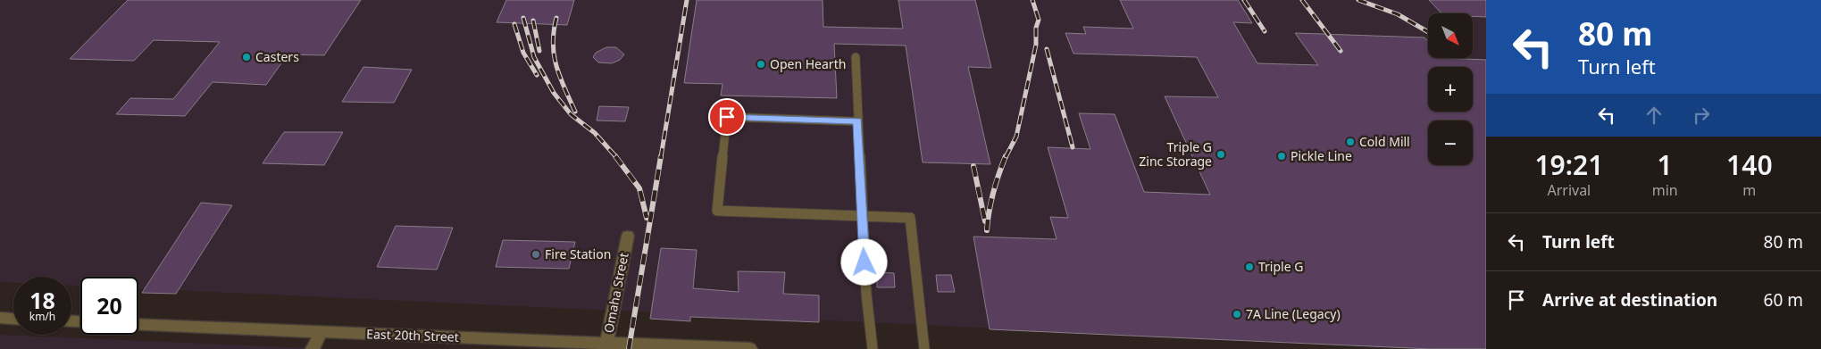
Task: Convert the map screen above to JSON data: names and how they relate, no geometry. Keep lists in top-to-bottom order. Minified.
{"streets":{"street":["Omaha Street","East 20th Street"]},"crossings":[["Omaha Street","East 20th Street"]],"places":["Casters","Open Hearth","Cold Mill","Triple G Zinc Storage","Pickle Line","Fire Station","Triple G","7A Line (Legacy)"],"north":"bottom right","page":{"turn":["80 m","Turn left"],"map_buttons":["+","−"],"eta":["19:21","Arrival","1","min","140","m"],"list":[{"name":"Turn left","value":"80 m"},{"name":"Arrive at destination","value":"60 m"}],"speed":"18 km/h","limit":"20"}}
